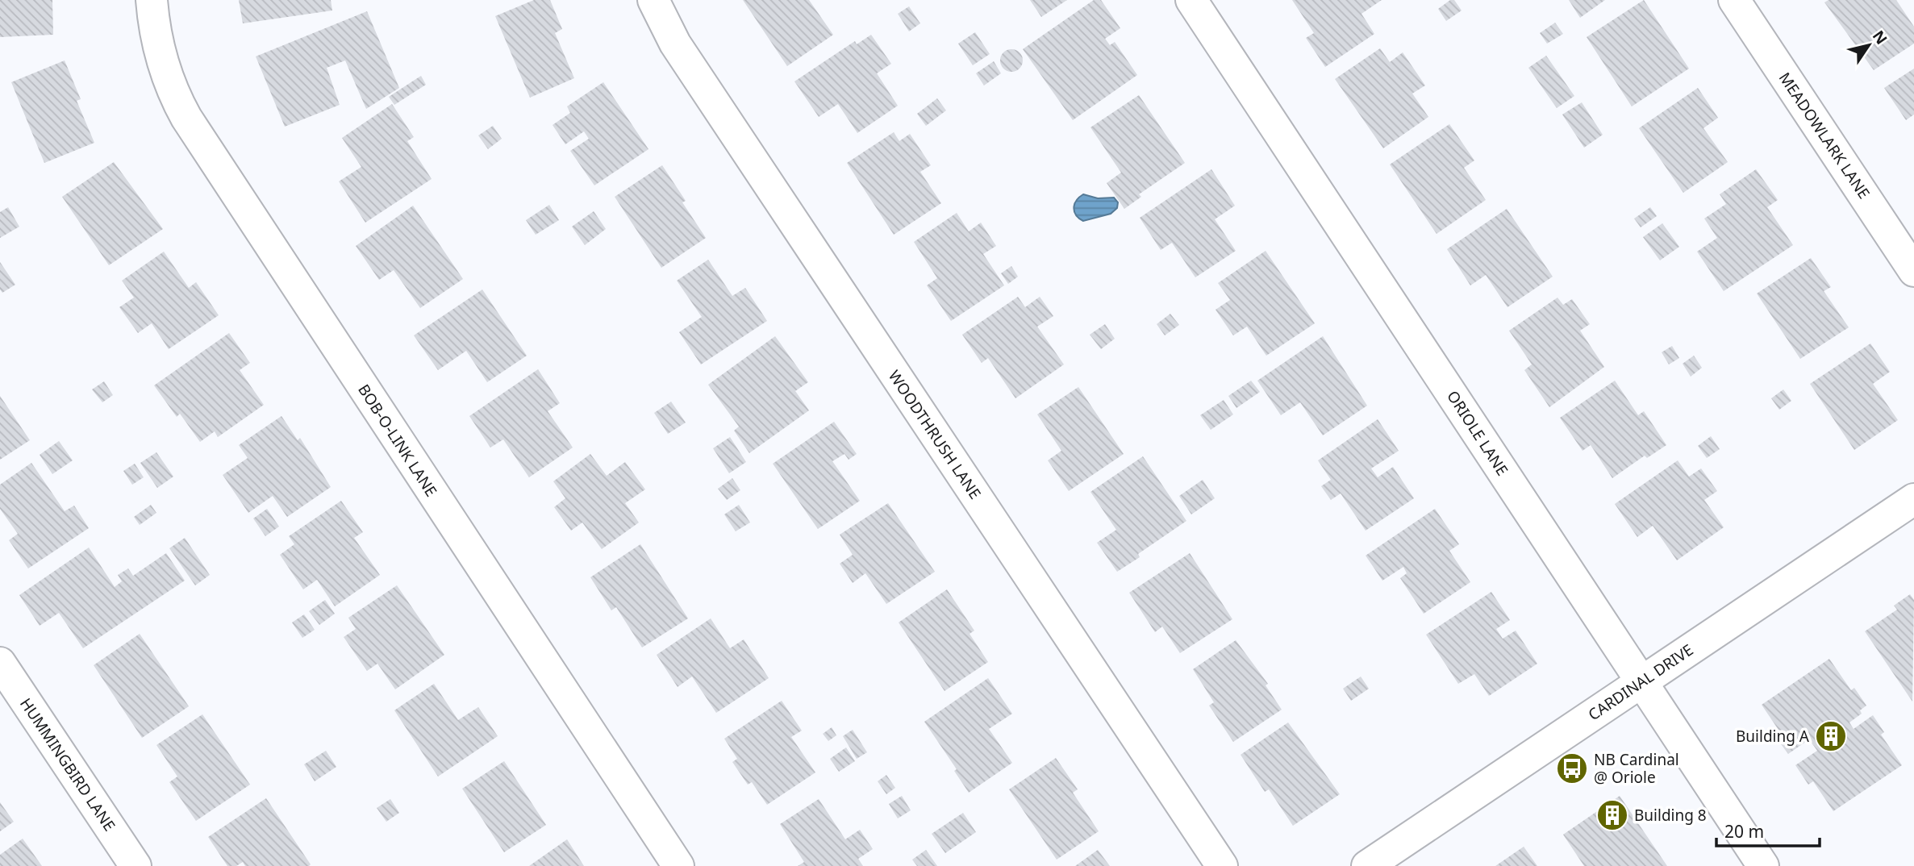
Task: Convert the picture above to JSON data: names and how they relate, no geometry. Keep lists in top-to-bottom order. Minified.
{"streets":{"street":["MEADOWLARK LANE","ORIOLE LANE","WOODTHRUSH LANE","BOB-O-LINK LANE","CARDINAL DRIVE","HUMMINGBIRD LANE"]},"crossings":[["ORIOLE LANE","CARDINAL DRIVE"]],"places":{"building":["Building A","Building 8"],"bus stop":["NB Cardinal @ Oriole"]},"scale_bar":"20 m","north":"top right"}
